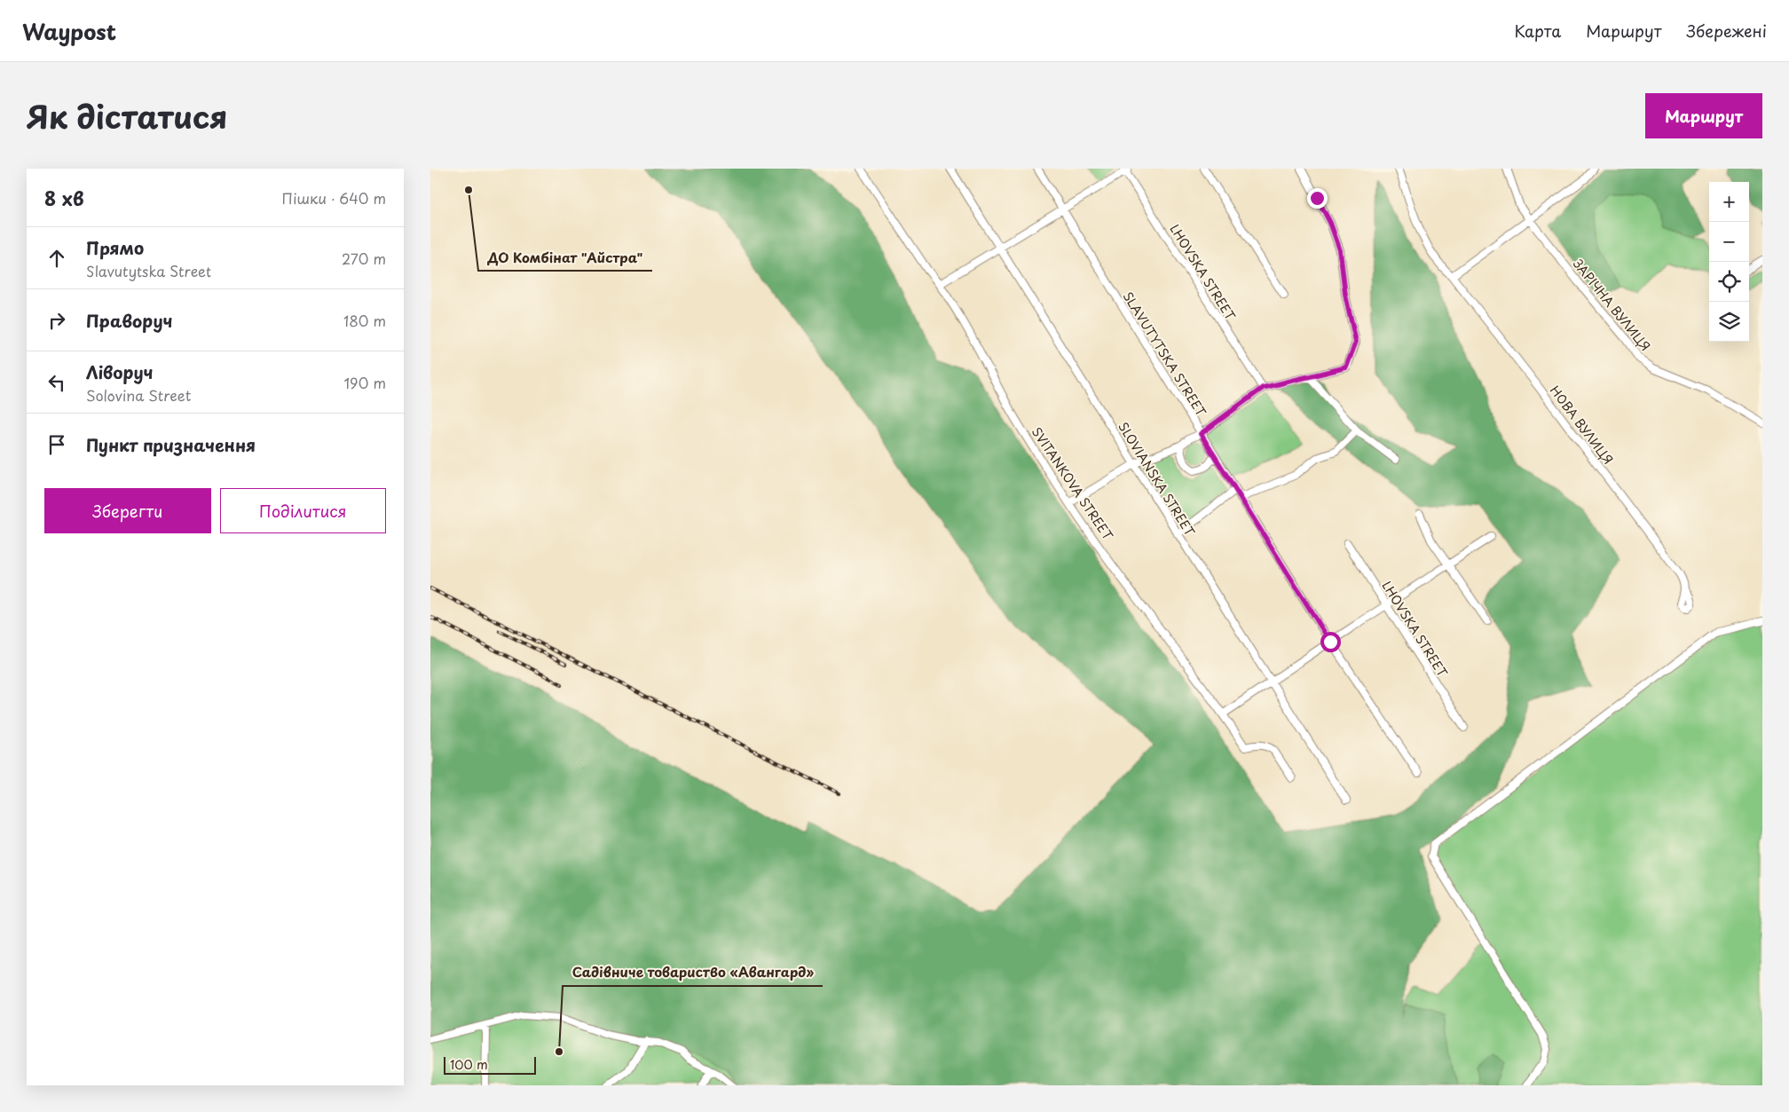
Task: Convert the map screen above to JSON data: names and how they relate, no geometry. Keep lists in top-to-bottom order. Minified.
{"streets":{"street":["LHOVSKA STREET","ЗАРІЧНА ВУЛИЦЯ","SLAVUTYTSKA STREET","НОВА ВУЛИЦЯ","SLOVIANSKA STREET","SVITANKOVA STREET"]},"places":["ДО Комбінат \"Айстра\"","Садівниче товариство «Авангард»"],"scale_bar":"100 m","page":{"header":"Waypost","nav":["Карта","Маршрут","Збережені"],"title":"Як дістатися","buttons":["Маршрут",["Зберегти","Поділитися"]],"heading":["8 хв","Пішки · 640 m"],"map_buttons":["+","−"],"list":[["Прямо","Slavutytska Street","270 m"],["Праворуч","180 m"],["Ліворуч","Solovina Street","190 m"],"Пункт призначення"],"scale":"100 m"}}
